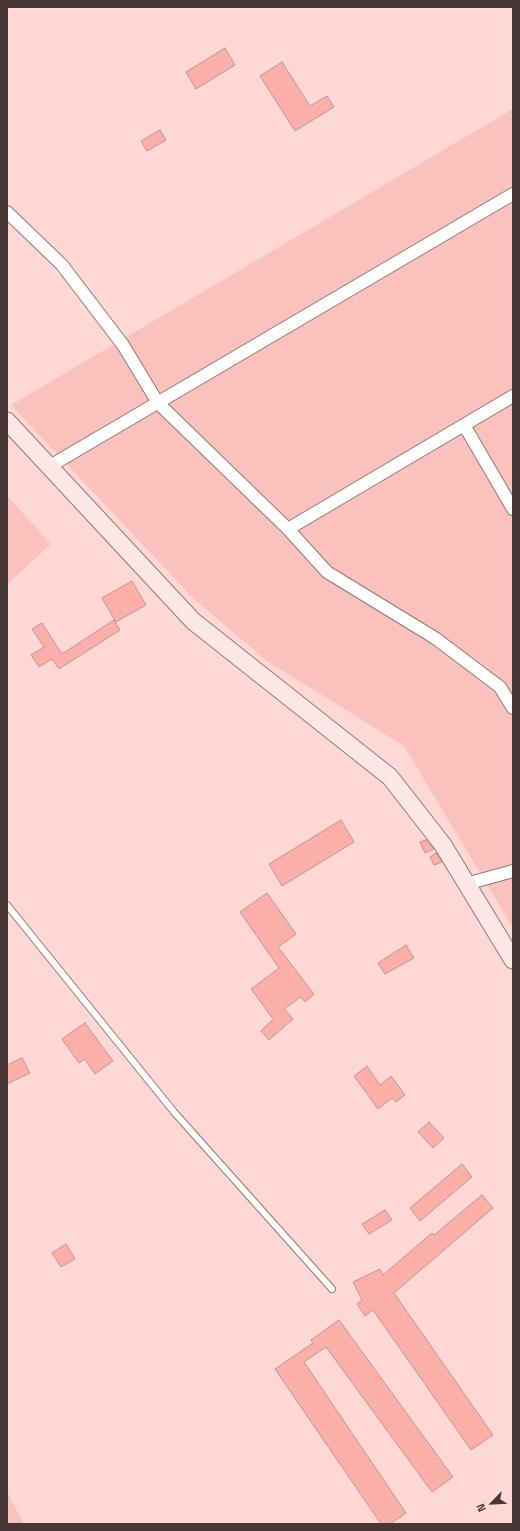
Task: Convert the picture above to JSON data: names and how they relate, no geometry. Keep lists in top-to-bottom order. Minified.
{"north":"bottom left"}
